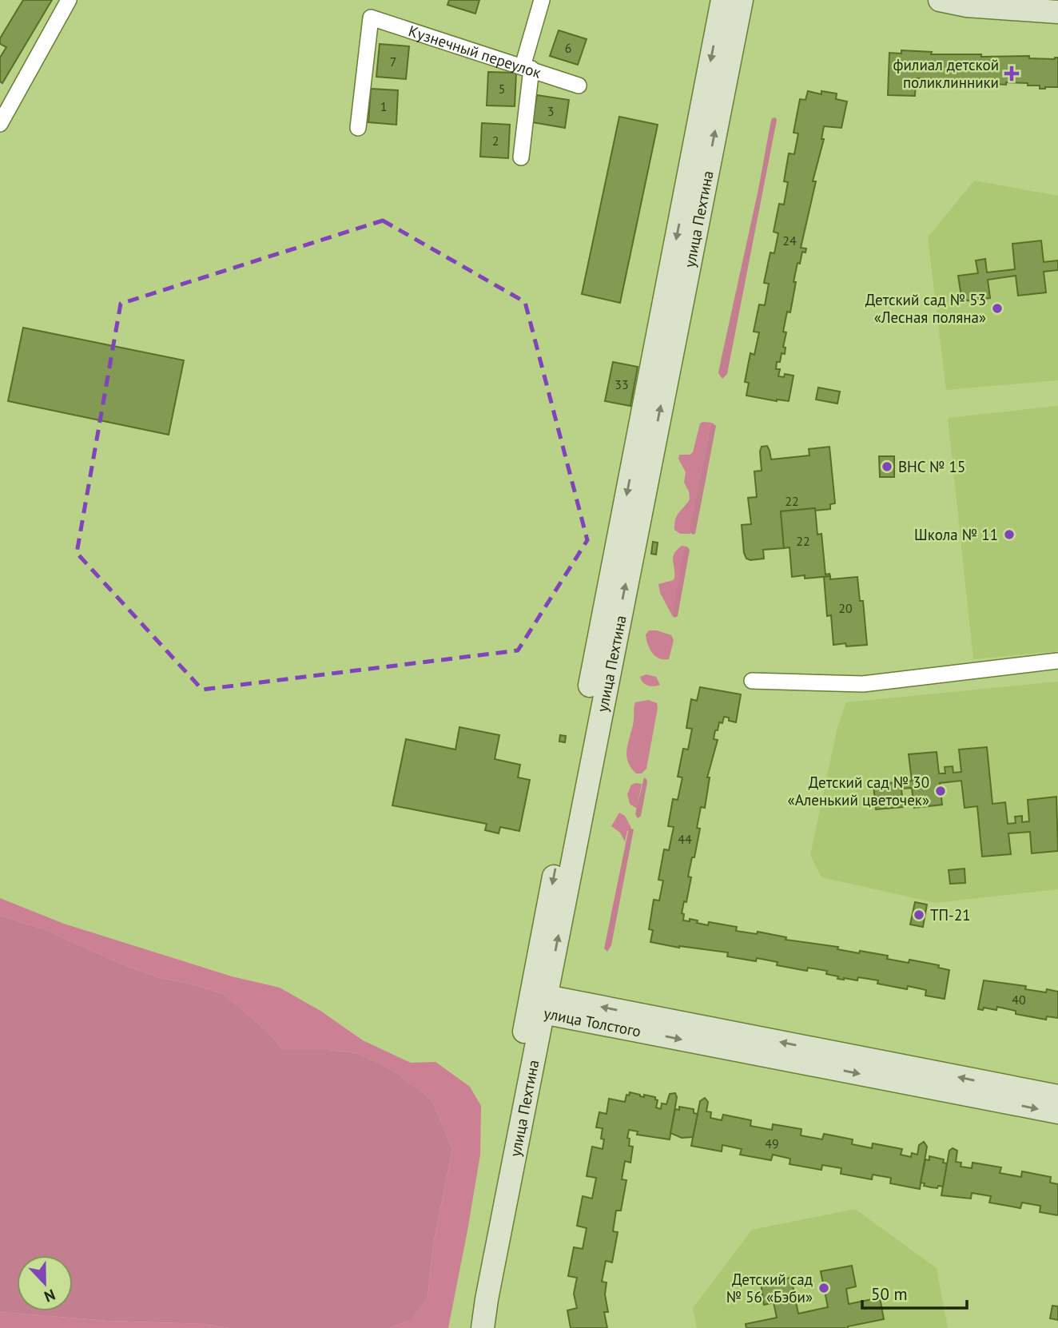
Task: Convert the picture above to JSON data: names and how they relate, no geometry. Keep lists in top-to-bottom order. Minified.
{"streets":{"street":["Кузнечный переулок","улица Пехтина","улица Толстого"]},"crossings":[["улица Пехтина","улица Толстого"]],"places":{"health":["филиал детской поликлинники"],"other":["Детский сад № 53 «Лесная поляна»","ВНС № 15","Школа № 11","Детский сад № 30 «Аленький цветочек»","ТП-21","Детский сад № 56 «Бэби»"]},"house_numbers":["6","7","5","1","3","2","24","33","22","22","20","44","40","49"],"scale_bar":"50 m","north":"bottom"}
